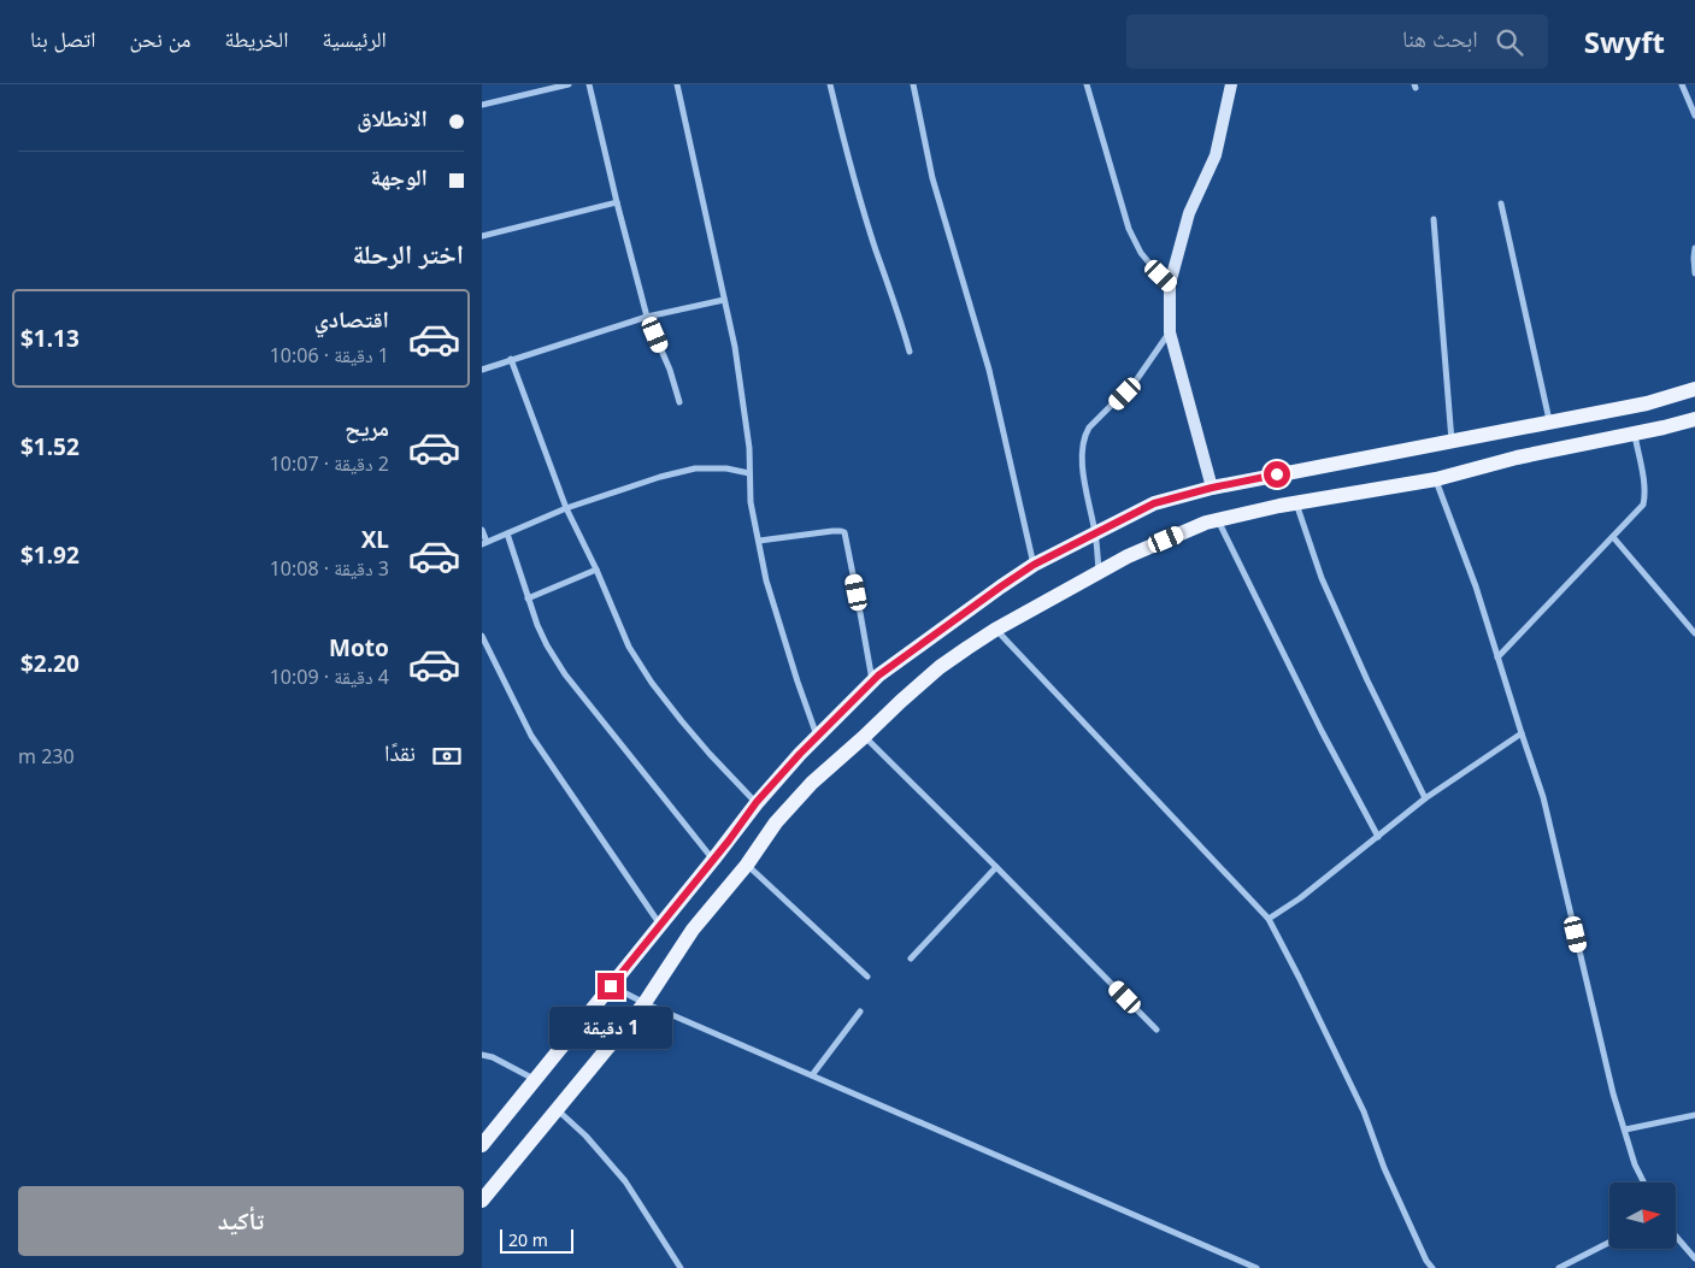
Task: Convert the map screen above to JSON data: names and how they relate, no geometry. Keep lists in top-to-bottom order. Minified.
{"scale_bar":"20 m","north":"right","page":{"header":"Swyft","search":"ابحث هنا","nav":["الرئيسية","الخريطة","من نحن","اتصل بنا"],"banner":["الانطلاق","الوجهة"],"heading":"اختر الرحلة","list":[{"name":"اقتصادي","note":"1 دقيقة · 10:06","value":"$1.13"},{"name":"مريح","note":"2 دقيقة · 10:07","value":"$1.52"},{"name":"XL","note":"3 دقيقة · 10:08","value":"$1.92"},{"name":"Moto","note":"4 دقيقة · 10:09","value":"$2.20"}],"pay":["نقدًا","230 m"],"bubble":"1 دقيقة","buttons":"تأكيد","scale":"20 m"}}
